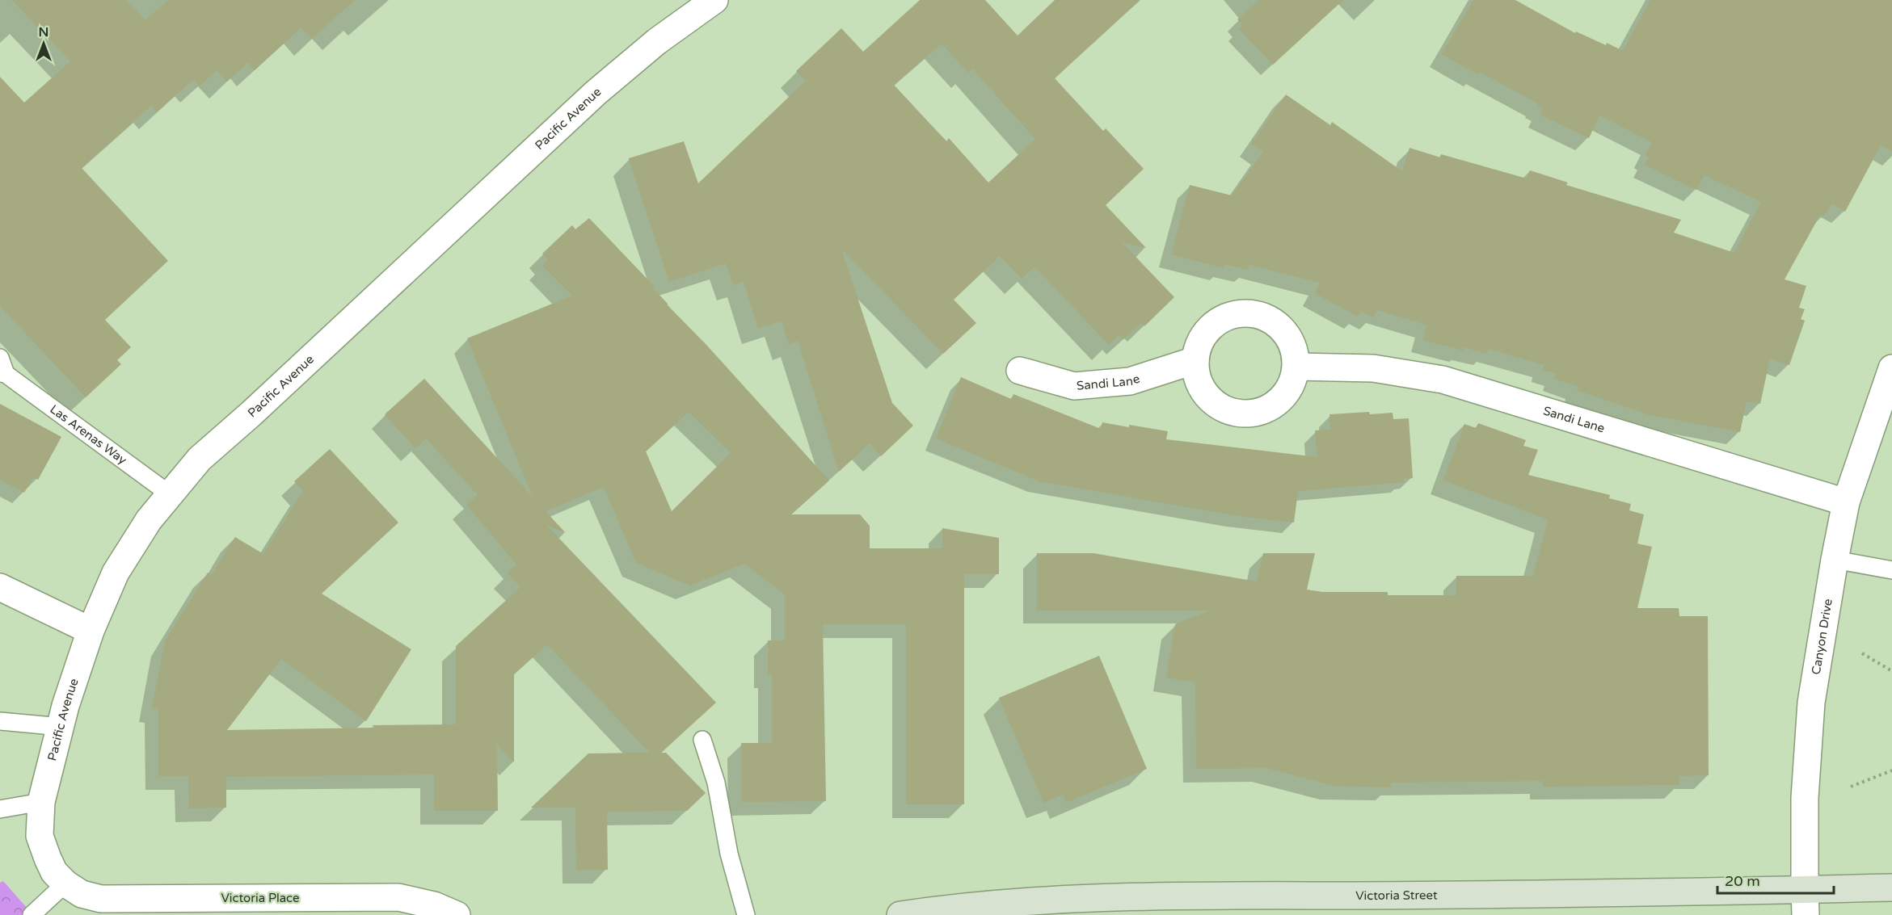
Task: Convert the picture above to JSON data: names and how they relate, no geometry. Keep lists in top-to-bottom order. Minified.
{"streets":{"main road":["Victoria Street"],"street":["Pacific Avenue","Sandi Lane","Canyon Drive","Victoria Place"],"lane":["Las Arenas Way"]},"crossings":[["Pacific Avenue","Las Arenas Way"],["Pacific Avenue","Victoria Place"],["Sandi Lane","Canyon Drive"],["Canyon Drive","Victoria Street"]],"scale_bar":"20 m","north":"top"}
